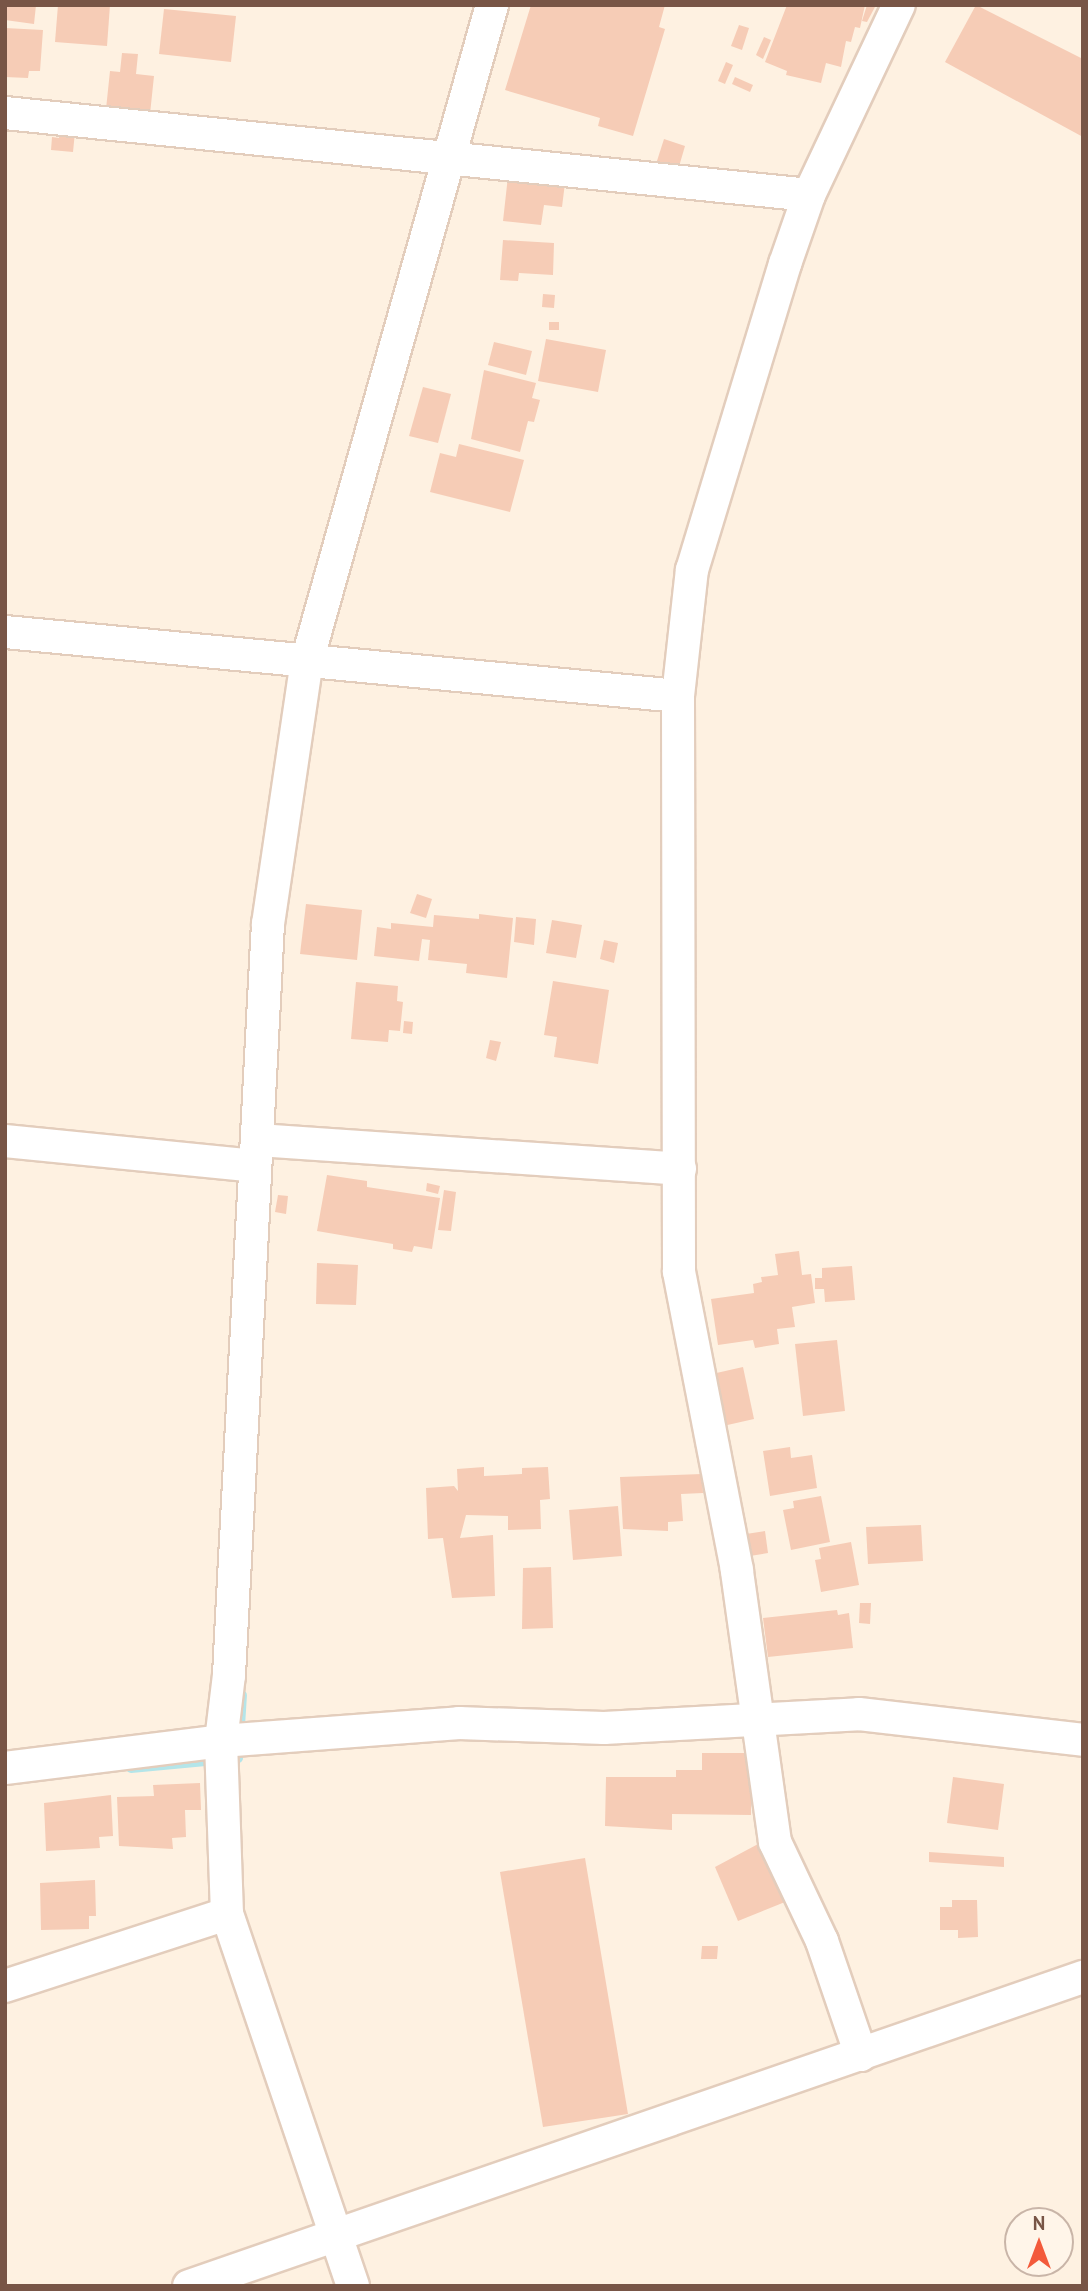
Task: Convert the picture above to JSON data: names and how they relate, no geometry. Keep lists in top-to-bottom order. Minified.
{"north":"top"}
